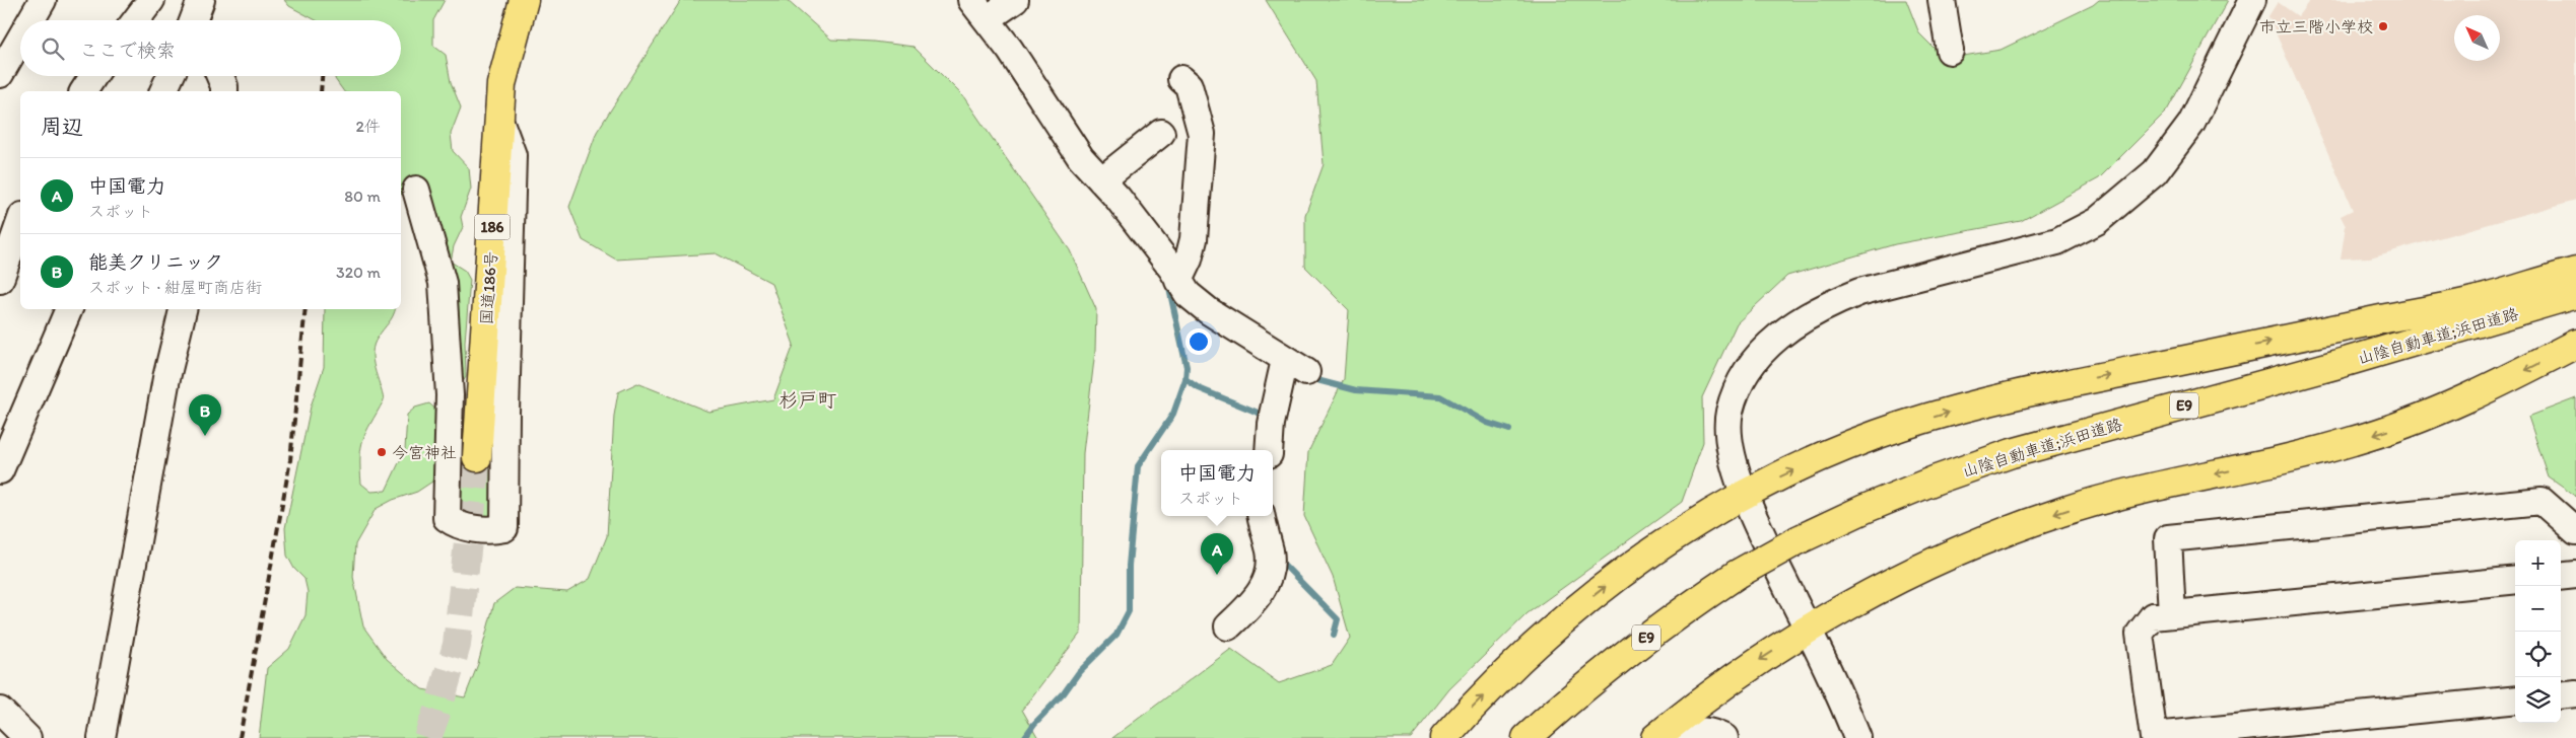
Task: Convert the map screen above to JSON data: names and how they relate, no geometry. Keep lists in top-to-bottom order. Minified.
{"streets":{"highway":["186","国道186号","山陰自動車道;浜田道路","E9"]},"districts":["杉戸町"],"places":["市立三階小学校","今宮神社"],"north":"top left","page":{"search":"ここで検索","heading":["周辺","2件"],"list":[{"mark":"A","name":"中国電力","note":"スポット","value":"80 m"},{"mark":"B","name":"能美クリニック","note":"スポット · 紺屋町商店街","value":"320 m"}],"pins":["B","A"],"popup":["中国電力","スポット"],"map_buttons":["+","−"]}}
